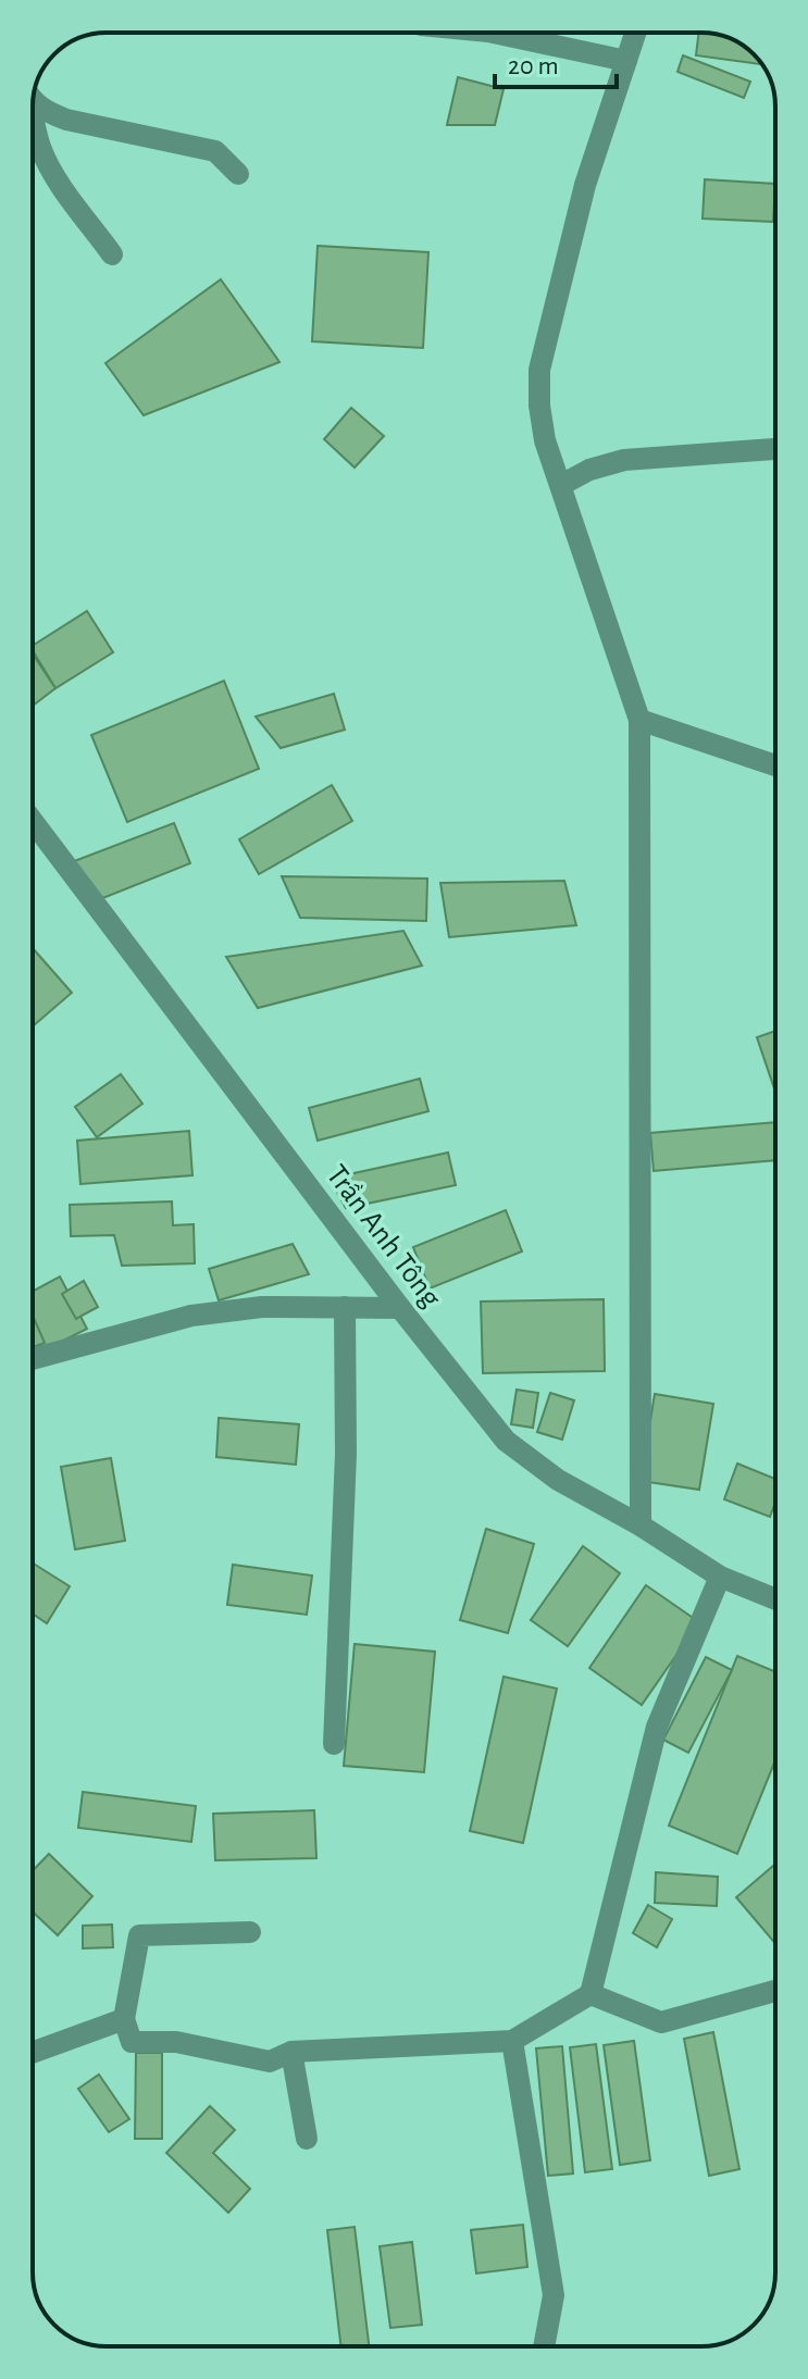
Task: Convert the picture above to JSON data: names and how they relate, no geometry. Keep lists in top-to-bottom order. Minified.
{"streets":{"street":["Trần Anh Tông"]},"scale_bar":"20 m"}
